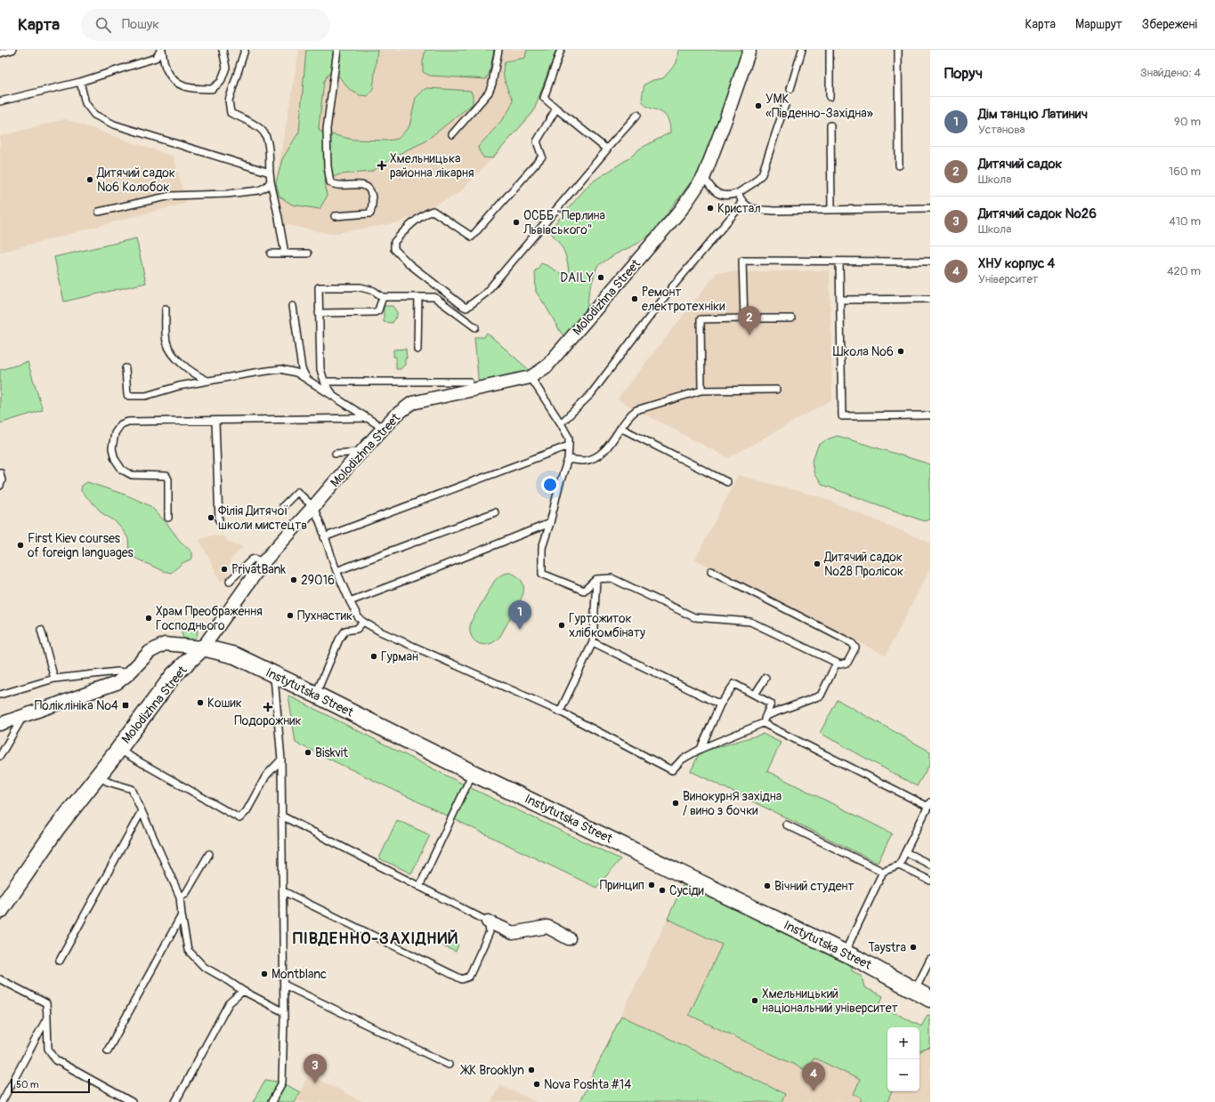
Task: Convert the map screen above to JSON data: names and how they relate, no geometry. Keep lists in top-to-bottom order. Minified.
{"streets":{"street":["Molodizhna Street","Instytutska Street"]},"crossings":[["Molodizhna Street","Instytutska Street"]],"districts":["ПІВДЕННО-ЗАХІДНИЙ"],"places":{"other":["УМК «Південно-Західна»","Дитячий садок №6 Колобок","Кристал","ОСББ \"Перлина Львівського\"","DAILY","Ремонт електротехніки","Школа №6","Філія Дитячої школи мистецтв","First Kiev courses of foreign languages","Дитячий садок №28 Пролісок","PrivatBank","29016","Пухнастик","Храм Преображення Господнього","Гуртожиток хлібкомбінату","Гурман","Кошик","Biskvit","ВинокурнЯ західна / вино з бочки","Принцип","Вічний студент","Сусіди","Taystra","Montblanc","Хмельницький національний університет","ЖК Brooklyn","Nova Poshta #14"],"health":["Хмельницька районна лікарня","Подорожник"],"transit":["Поліклініка №4"]},"scale_bar":"50 m","page":{"header":"Карта","search":"Пошук","nav":["Карта","Маршрут","Збережені"],"heading":["Поруч","Знайдено: 4"],"list":[{"mark":"1","name":"Дім танцю Латинич","note":"Установа","value":"90 m"},{"mark":"2","name":"Дитячий садок","note":"Школа","value":"160 m"},{"mark":"3","name":"Дитячий садок №26","note":"Школа","value":"410 m"},{"mark":"4","name":"ХНУ корпус 4","note":"Університет","value":"420 m"}],"pins":["2","1","3","4"],"map_buttons":["+","−"],"scale":"50 m"}}
